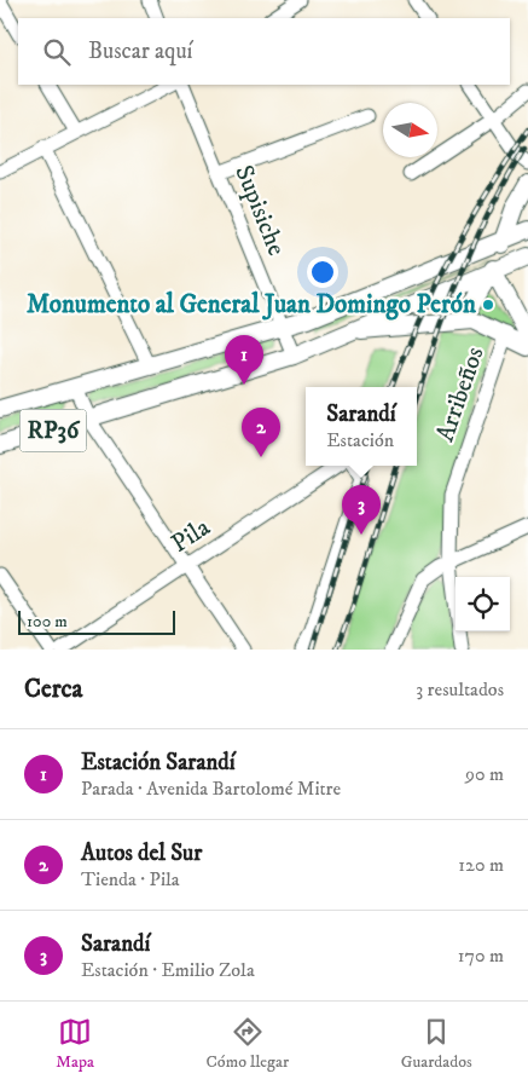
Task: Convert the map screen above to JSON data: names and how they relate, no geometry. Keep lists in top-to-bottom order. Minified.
{"streets":{"main road":["RP36"],"street":["Supisiche","Arribeños","Pila"]},"crossings":[["Supisiche","RP36"]],"places":["Monumento al General Juan Domingo Perón"],"scale_bar":"100 m","north":"right","page":{"search":"Buscar aquí","pins":["1","2","3"],"popup":["Sarandí","Estación"],"scale":"100 m","heading":["Cerca","3 resultados"],"list":[{"mark":"1","name":"Estación Sarandí","note":"Parada · Avenida Bartolomé Mitre","value":"90 m"},{"mark":"2","name":"Autos del Sur","note":"Tienda · Pila","value":"120 m"},{"mark":"3","name":"Sarandí","note":"Estación · Emilio Zola","value":"170 m"}],"nav":["Mapa","Cómo llegar","Guardados"]}}
